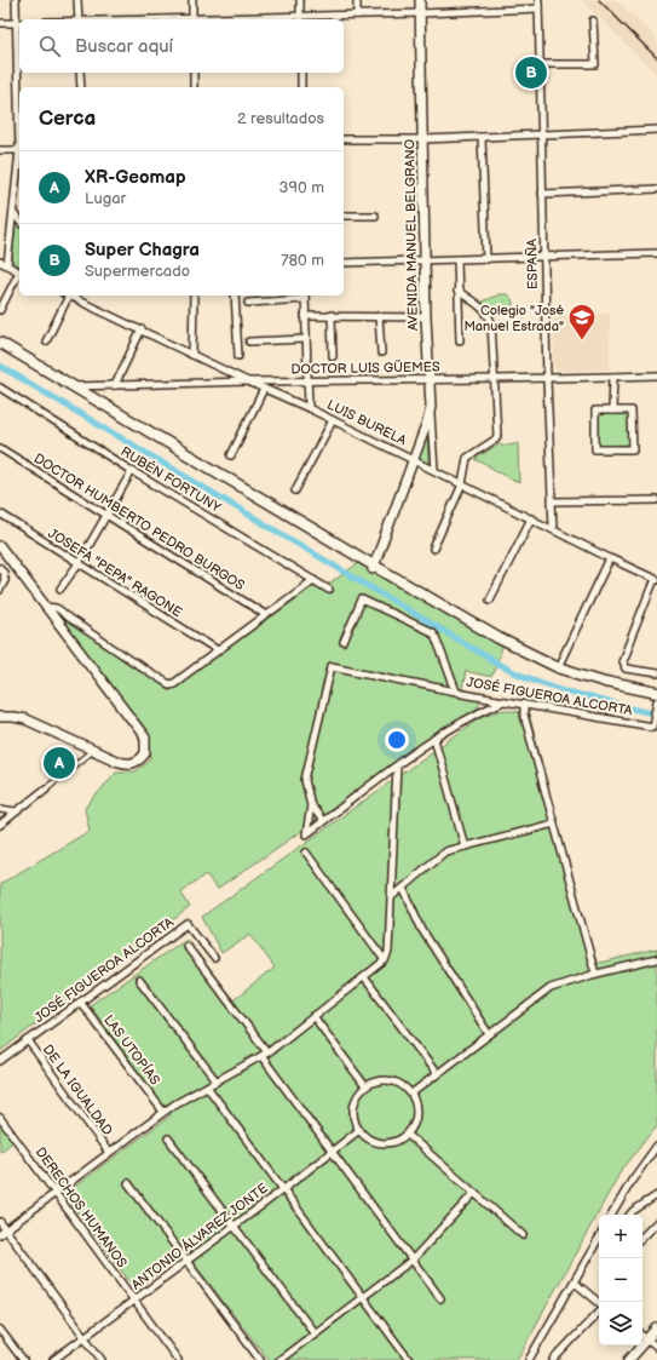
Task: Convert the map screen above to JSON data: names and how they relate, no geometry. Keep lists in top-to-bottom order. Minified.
{"streets":{"main road":["AVENIDA MANUEL BELGRANO"],"street":["ESPAÑA","DOCTOR LUIS GÜEMES","LUIS BURELA","RUBÉN FORTUNY","DOCTOR HUMBERTO PEDRO BURGOS","JOSEFA \"PEPA\" RAGONE","JOSÉ FIGUEROA ALCORTA","LAS UTOPÍAS","DE LA IGUALDAD","DERECHOS HUMANOS","ANTONIO ÁLVAREZ JONTE"]},"crossings":[["AVENIDA MANUEL BELGRANO","DOCTOR LUIS GÜEMES"],["AVENIDA MANUEL BELGRANO","LUIS BURELA"],["ESPAÑA","DOCTOR LUIS GÜEMES"],["ESPAÑA","LUIS BURELA"],["DOCTOR LUIS GÜEMES","LUIS BURELA"],["JOSÉ FIGUEROA ALCORTA","LAS UTOPÍAS"],["JOSÉ FIGUEROA ALCORTA","DE LA IGUALDAD"],["DERECHOS HUMANOS","ANTONIO ÁLVAREZ JONTE"]],"places":{"school or university":["Colegio \"José Manuel Estrada\""]},"page":{"search":"Buscar aquí","pins":["B","A"],"heading":["Cerca","2 resultados"],"list":[{"mark":"A","name":"XR-Geomap","note":"Lugar","value":"390 m"},{"mark":"B","name":"Super Chagra","note":"Supermercado","value":"780 m"}],"map_buttons":["+","−"]}}
